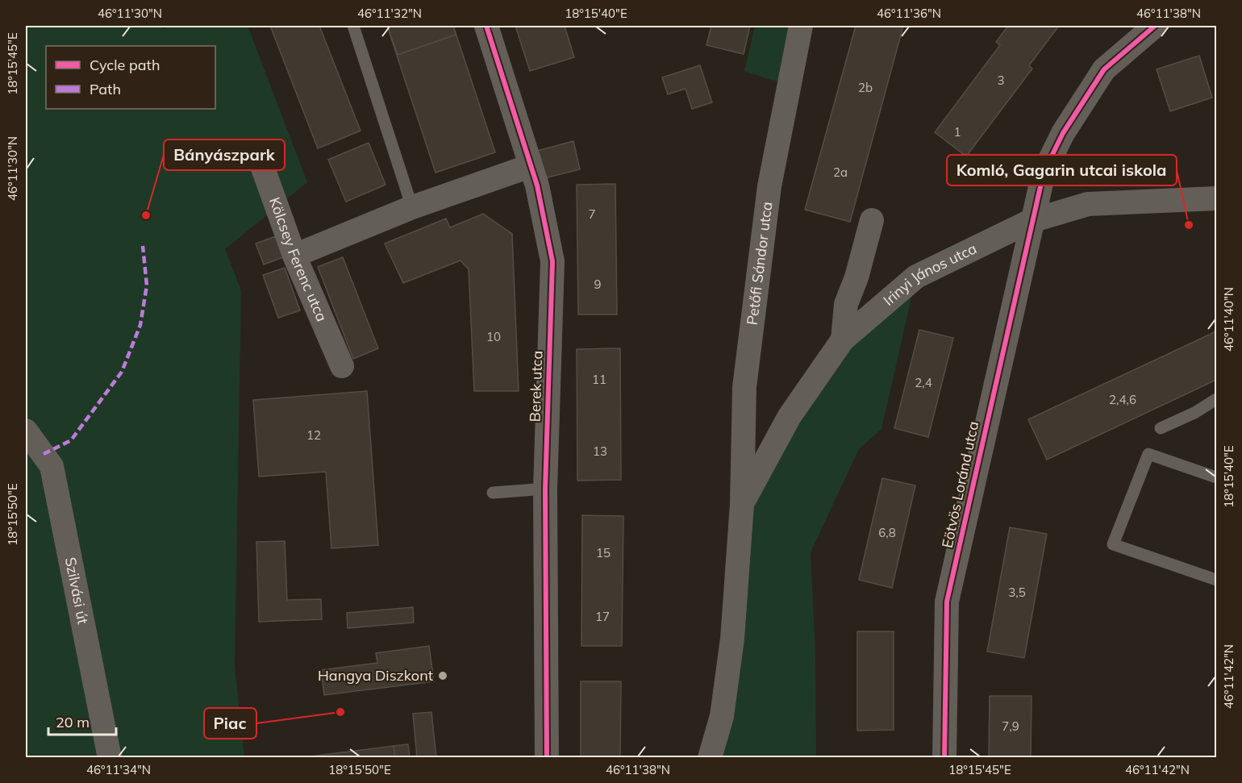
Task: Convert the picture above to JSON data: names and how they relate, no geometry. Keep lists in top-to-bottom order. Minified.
{"streets":{"street":["Kölcsey Ferenc utca","Petőfi Sándor utca","Irinyi János utca","Berek utca","Eötvös Loránd utca","Szilvási út"]},"crossings":[["Petőfi Sándor utca","Irinyi János utca"],["Irinyi János utca","Eötvös Loránd utca"]],"places":["Bányászpark","Komló, Gagarin utcai iskola","Hangya Diszkont","Piac"],"house_numbers":["3","2b","1","2a","7","9","10","11","2,4","2,4,6","12","13","6,8","15","3,5","17","7,9"],"legend":["Cycle path","Path"],"scale_bar":"20 m","coordinates":["46°11'30\"N","46°11'32\"N","18°15'40\"E","46°11'36\"N","46°11'38\"N","18°15'45\"E","46°11'40\"N","18°15'50\"E","46°11'42\"N","46°11'34\"N"]}
